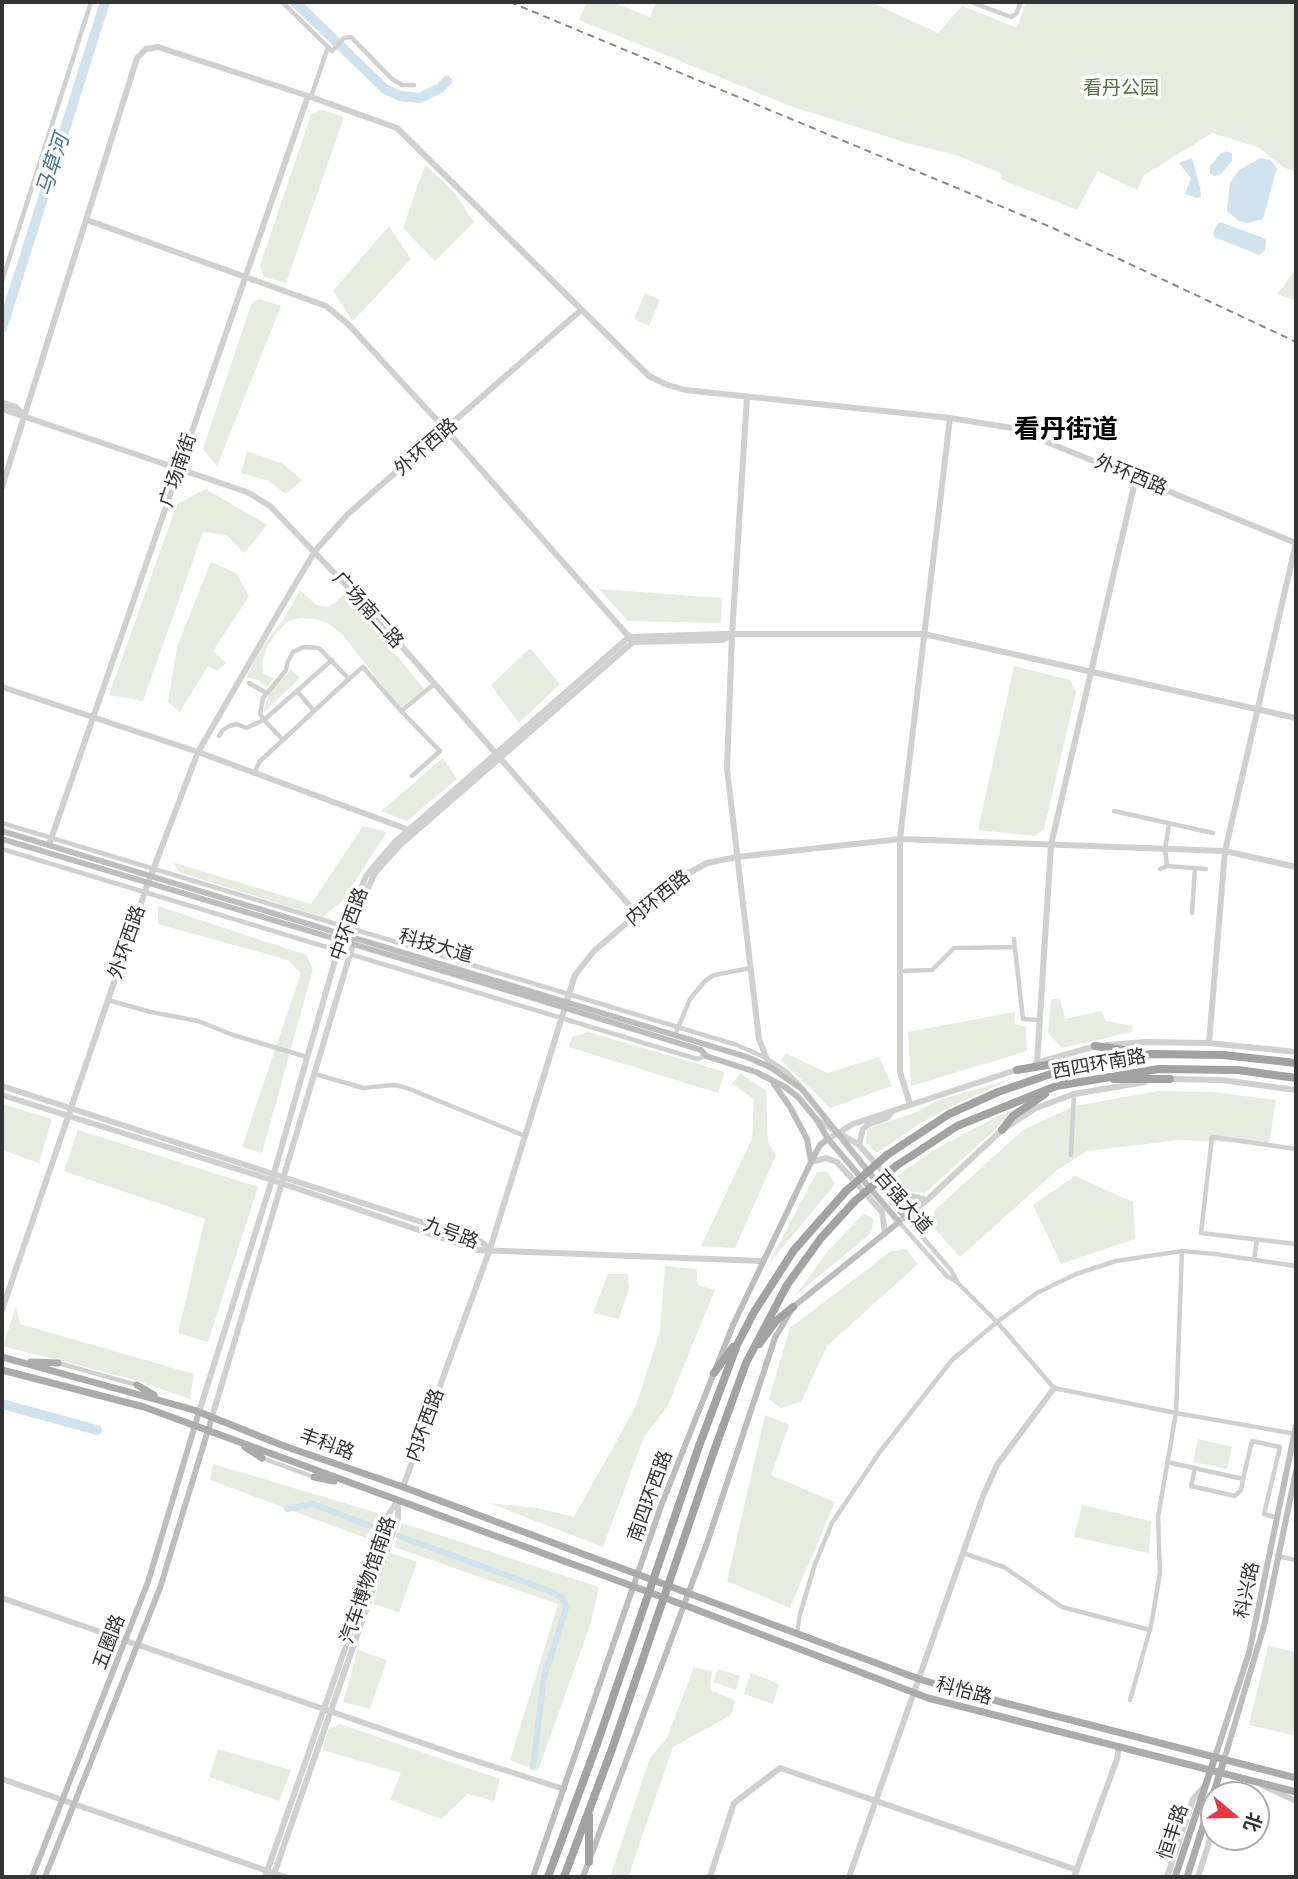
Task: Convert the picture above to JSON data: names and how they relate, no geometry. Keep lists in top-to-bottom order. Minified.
{"streets":{"highway":["西四环南路","南四环西路"],"main road":["科技大道","百强大道","丰科路","科兴路","五圈路","科怡路","恒丰路"],"street":["外环西路","广场南街","广场南二路","内环西路","中环西路","九号路","汽车博物馆南路"]},"crossings":[["外环西路","广场南二路"],["外环西路","科技大道"],["外环西路","九号路"],["广场南街","广场南二路"],["广场南街","科技大道"],["广场南二路","内环西路"],["广场南二路","中环西路"],["内环西路","科技大道"],["内环西路","九号路"],["内环西路","丰科路"],["中环西路","科技大道"],["中环西路","九号路"],["中环西路","丰科路"],["中环西路","五圈路"],["科技大道","西四环南路"],["科技大道","百强大道"],["科技大道","南四环西路"],["西四环南路","百强大道"],["西四环南路","南四环西路"],["百强大道","南四环西路"],["九号路","南四环西路"],["丰科路","南四环西路"],["丰科路","汽车博物馆南路"],["丰科路","五圈路"],["丰科路","科怡路"],["南四环西路","科怡路"],["科兴路","科怡路"],["科兴路","恒丰路"],["科怡路","恒丰路"]],"districts":["看丹街道"],"water":["马草河"],"parks":["看丹公园"],"north":"right"}
